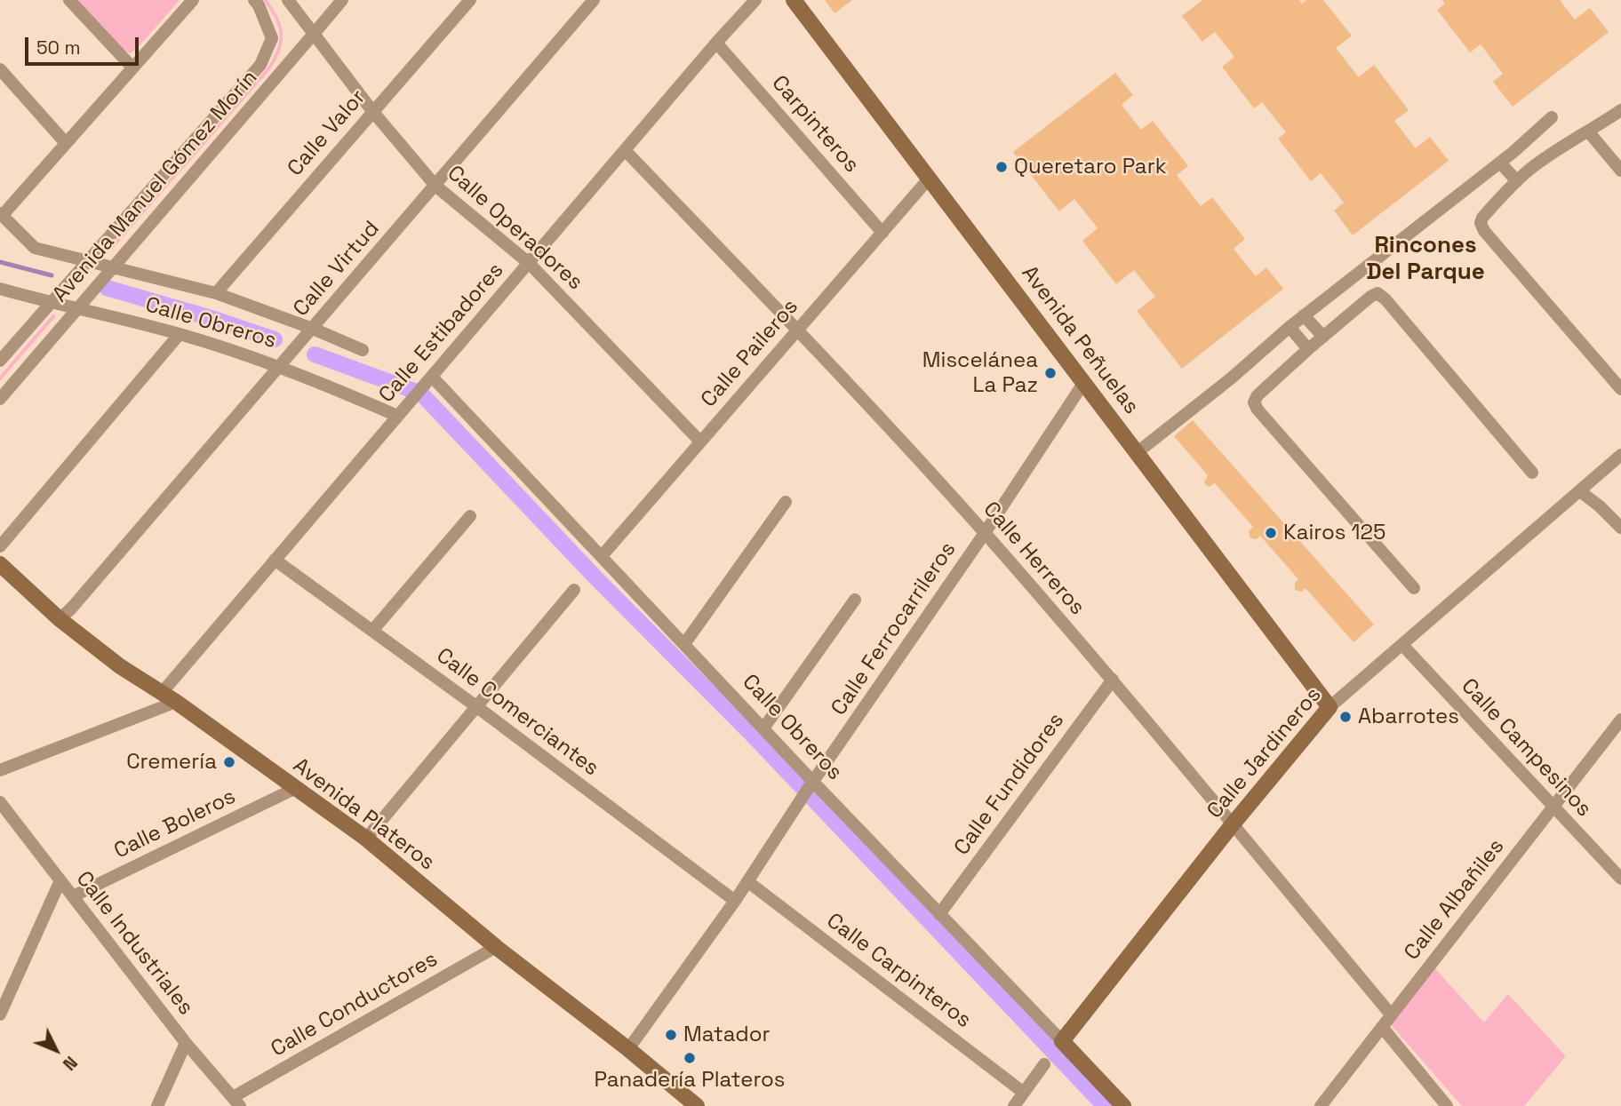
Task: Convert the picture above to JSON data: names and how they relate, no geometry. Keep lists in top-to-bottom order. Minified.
{"streets":{"street":["Carpinteros","Calle Valor","Avenida Manuel Gómez Morín","Calle Operadores","Calle Virtud","Calle Obreros","Calle Estibadores","Avenida Peñuelas","Calle Paileros","Calle Herreros","Calle Ferrocarrileros","Calle Comerciantes","Calle Campesinos","Calle Jardineros","Calle Fundidores","Avenida Plateros","Calle Boleros","Calle Albañiles","Calle Industriales","Calle Carpinteros","Calle Conductores"]},"crossings":[["Carpinteros","Calle Estibadores"],["Carpinteros","Calle Paileros"],["Calle Valor","Calle Operadores"],["Calle Valor","Calle Obreros"],["Avenida Manuel Gómez Morín","Calle Operadores"],["Avenida Manuel Gómez Morín","Calle Obreros"],["Calle Operadores","Calle Virtud"],["Calle Operadores","Calle Estibadores"],["Calle Operadores","Calle Paileros"],["Calle Virtud","Calle Obreros"],["Calle Virtud","Avenida Plateros"],["Calle Obreros","Calle Estibadores"],["Calle Obreros","Calle Paileros"],["Calle Obreros","Calle Ferrocarrileros"],["Calle Obreros","Calle Jardineros"],["Calle Obreros","Calle Fundidores"],["Calle Estibadores","Calle Herreros"],["Calle Estibadores","Calle Comerciantes"],["Calle Estibadores","Avenida Plateros"],["Avenida Peñuelas","Calle Paileros"],["Avenida Peñuelas","Calle Ferrocarrileros"],["Avenida Peñuelas","Calle Jardineros"],["Calle Paileros","Calle Herreros"],["Calle Herreros","Calle Ferrocarrileros"],["Calle Herreros","Calle Jardineros"],["Calle Herreros","Calle Fundidores"],["Calle Herreros","Calle Albañiles"],["Calle Ferrocarrileros","Calle Comerciantes"],["Calle Ferrocarrileros","Avenida Plateros"],["Calle Ferrocarrileros","Calle Carpinteros"],["Calle Campesinos","Calle Jardineros"],["Calle Campesinos","Calle Albañiles"],["Avenida Plateros","Calle Boleros"],["Avenida Plateros","Calle Conductores"],["Calle Boleros","Calle Industriales"],["Calle Industriales","Calle Conductores"]],"districts":["Rincones Del Parque"],"places":["Queretaro Park","Miscelánea La Paz","Kairos 125","Abarrotes","Cremería","Matador","Panadería Plateros"],"scale_bar":"50 m","north":"bottom right"}
